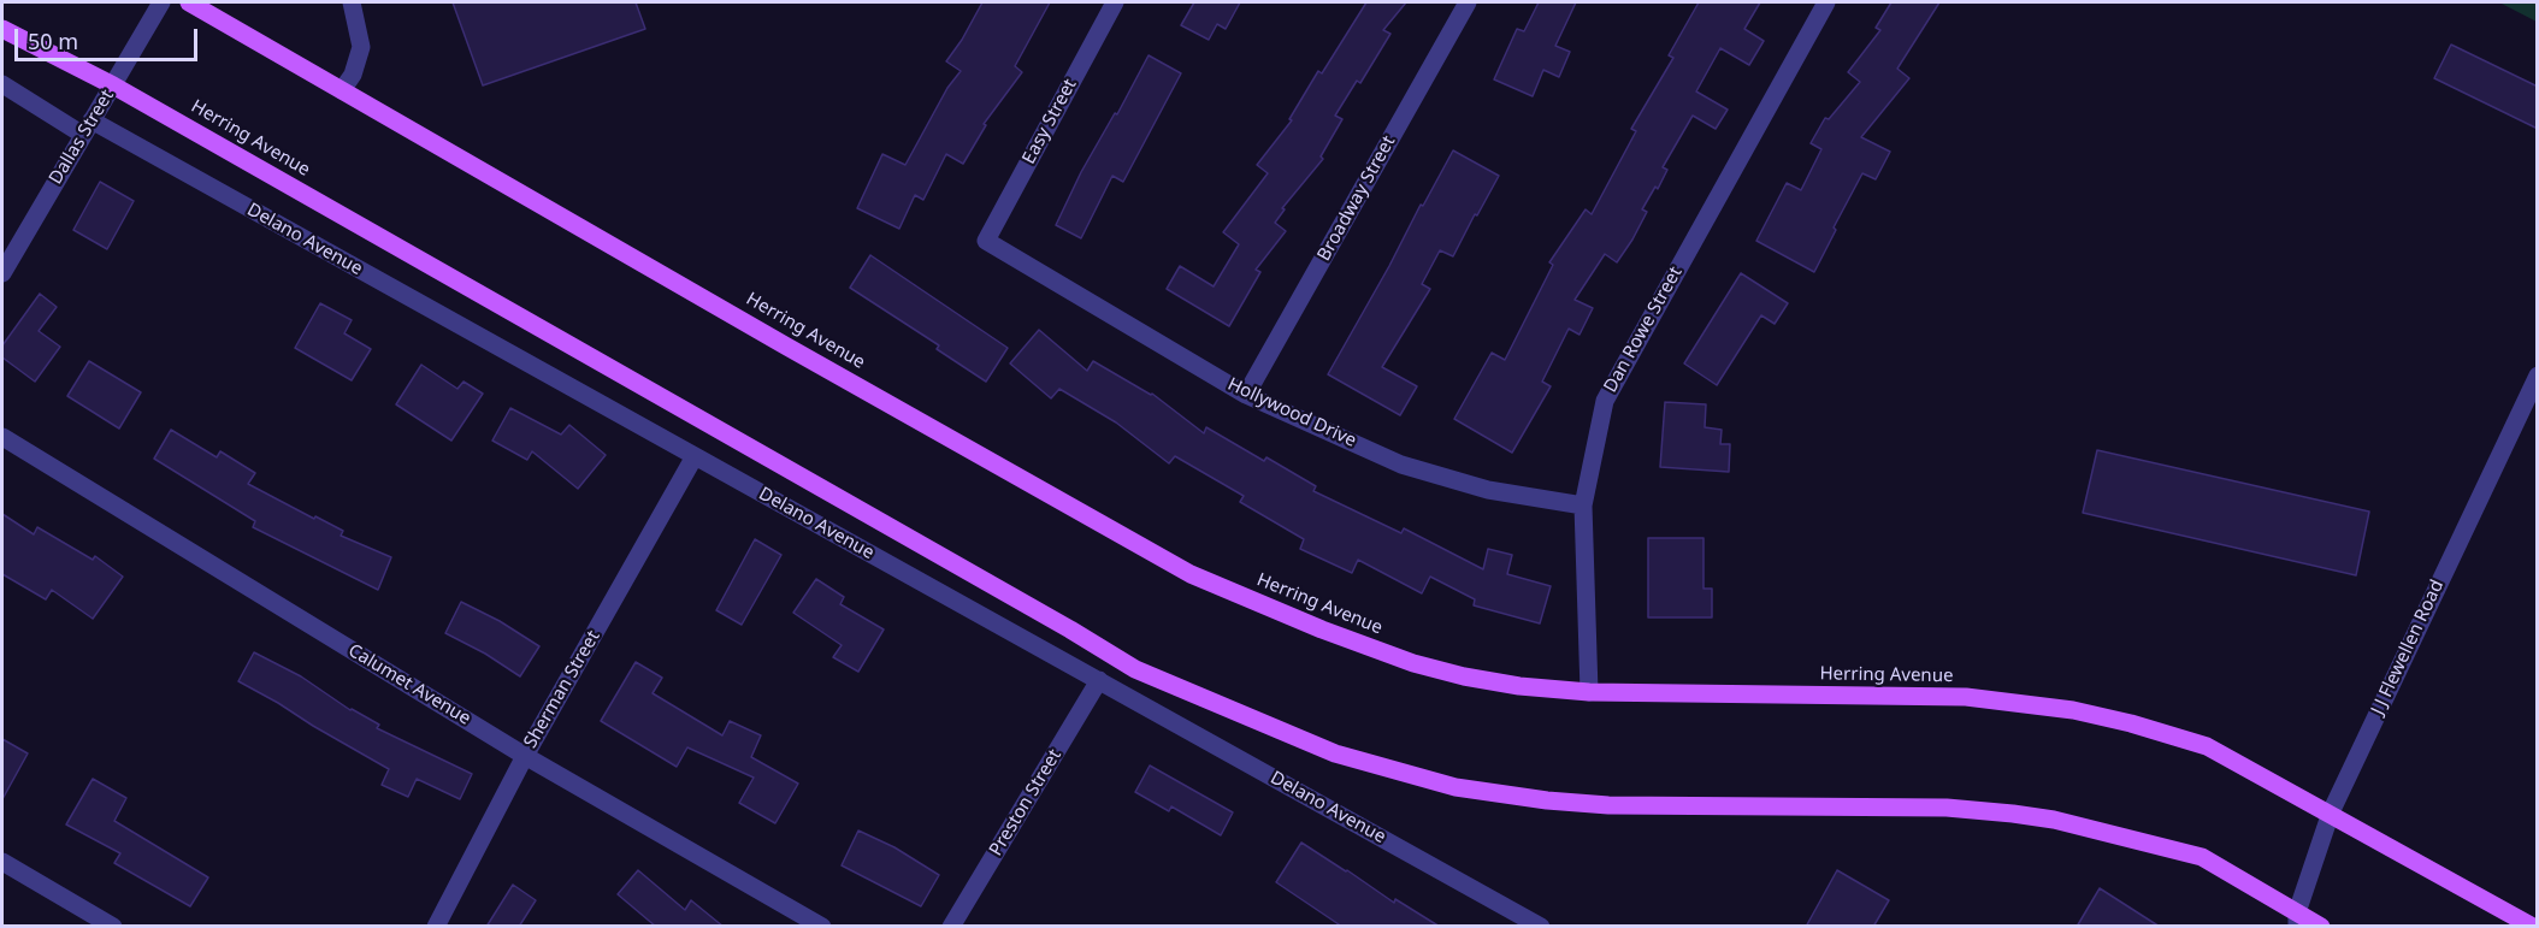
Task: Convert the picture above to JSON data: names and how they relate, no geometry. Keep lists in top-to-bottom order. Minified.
{"streets":{"main road":["Herring Avenue"],"street":["Easy Street","Dallas Street","Broadway Street","Delano Avenue","Dan Rowe Street","Hollywood Drive","J J Flewellen Road","Calumet Avenue","Sherman Street","Preston Street"]},"crossings":[["Easy Street","Hollywood Drive"],["Dallas Street","Herring Avenue"],["Dallas Street","Delano Avenue"],["Herring Avenue","Dan Rowe Street"],["Herring Avenue","J J Flewellen Road"],["Broadway Street","Hollywood Drive"],["Delano Avenue","Sherman Street"],["Delano Avenue","Preston Street"],["Dan Rowe Street","Hollywood Drive"],["Calumet Avenue","Sherman Street"]],"scale_bar":"50 m"}
